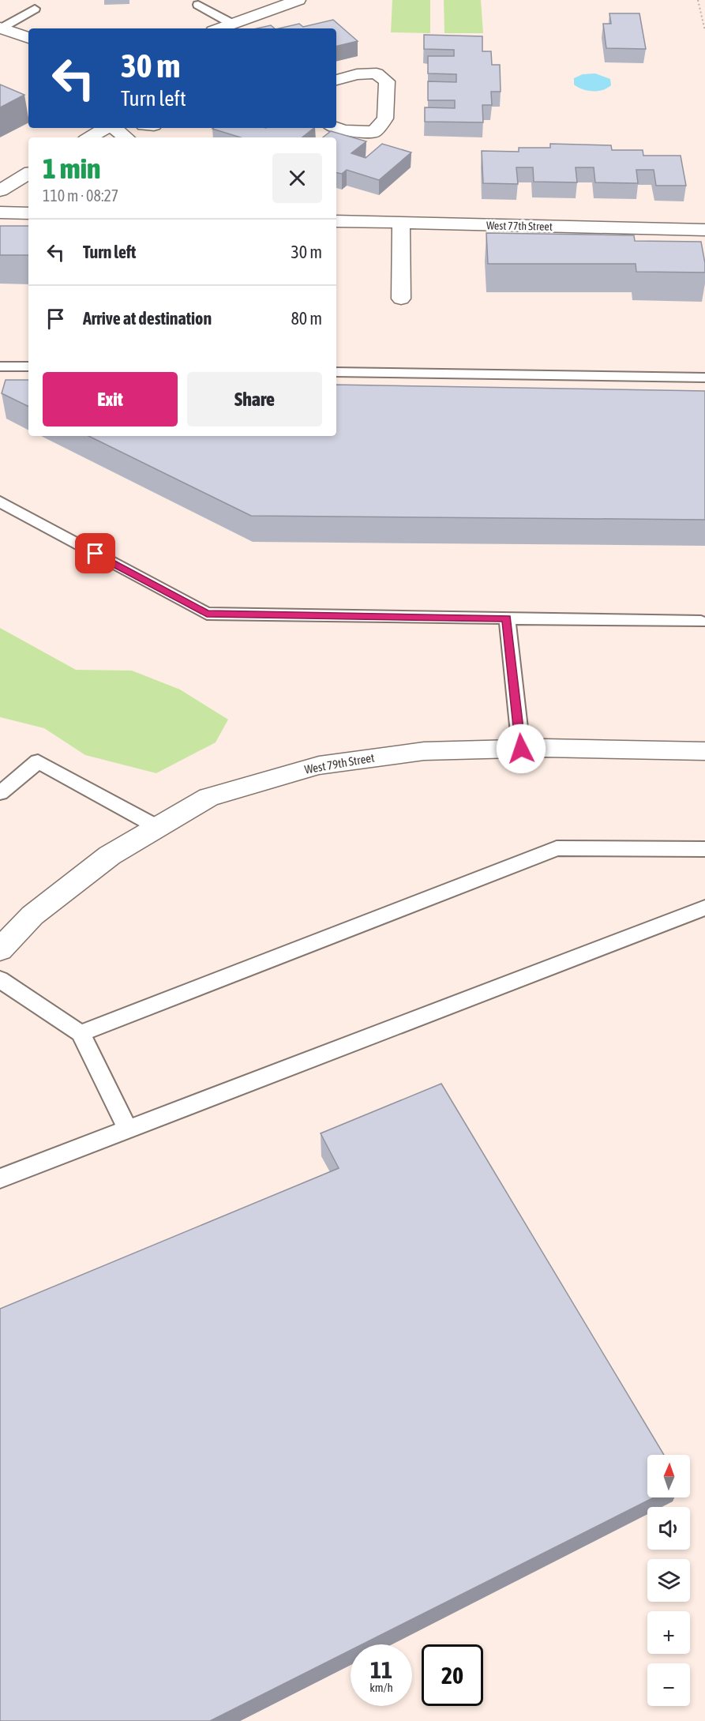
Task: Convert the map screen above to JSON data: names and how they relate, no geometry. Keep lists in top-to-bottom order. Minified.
{"streets":{"street":["West 77th Street","West 79th Street"]},"north":"top","page":{"turn":["30 m","Turn left"],"heading":["1 min","110 m · 08:27"],"list":[{"name":"Turn left","value":"30 m"},{"name":"Arrive at destination","value":"80 m"}],"buttons":["Exit","Share"],"map_buttons":["+","−"],"speed":"11 km/h","limit":"20"}}
